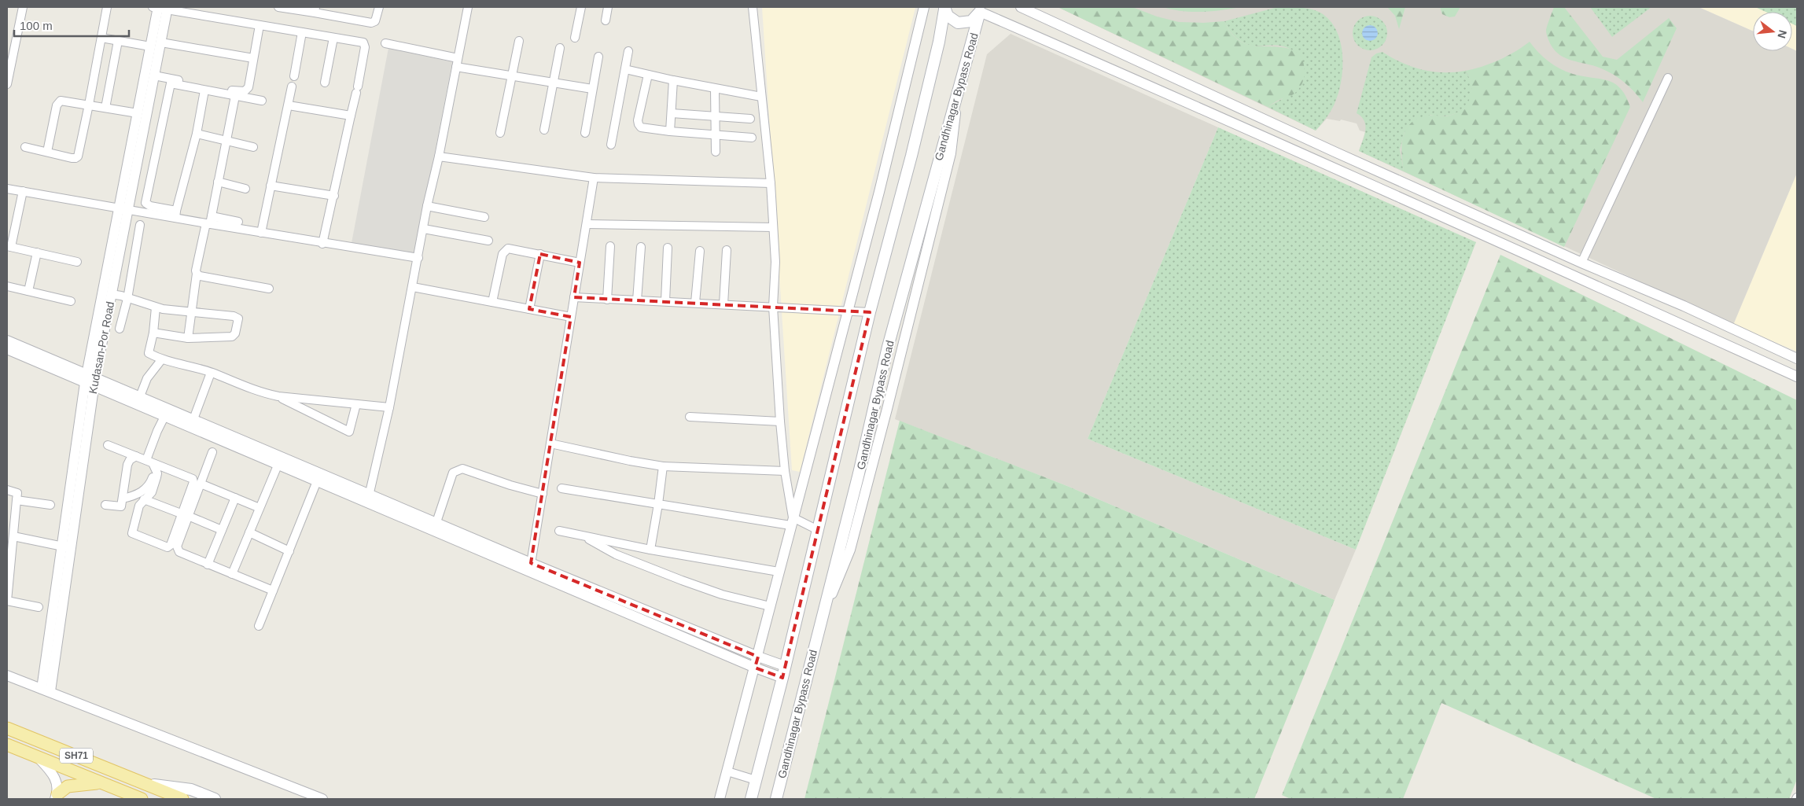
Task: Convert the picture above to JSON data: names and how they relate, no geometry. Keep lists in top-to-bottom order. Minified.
{"streets":{"main road":["Gandhinagar Bypass Road","SH71"],"street":["Kudasan-Por Road"]},"scale_bar":"100 m","north":"right"}
